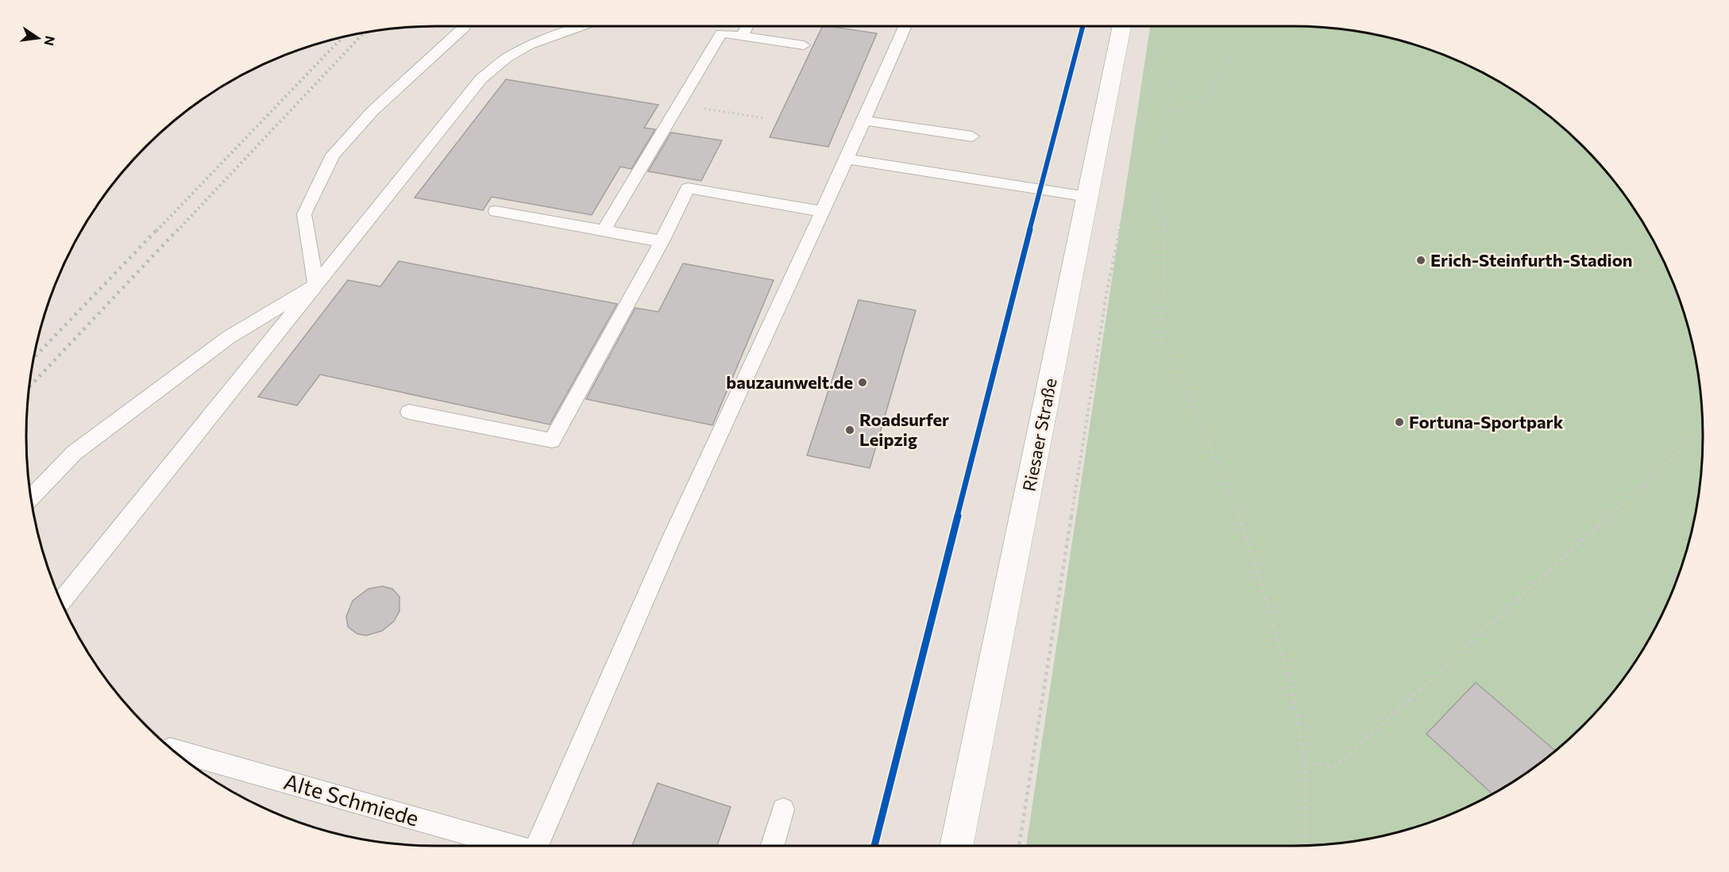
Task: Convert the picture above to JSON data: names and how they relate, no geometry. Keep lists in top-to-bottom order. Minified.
{"streets":{"main road":["Riesaer Straße"],"lane":["Alte Schmiede"]},"places":["Erich-Steinfurth-Stadion","bauzaunwelt.de","Fortuna-Sportpark","Roadsurfer Leipzig"],"north":"right"}
